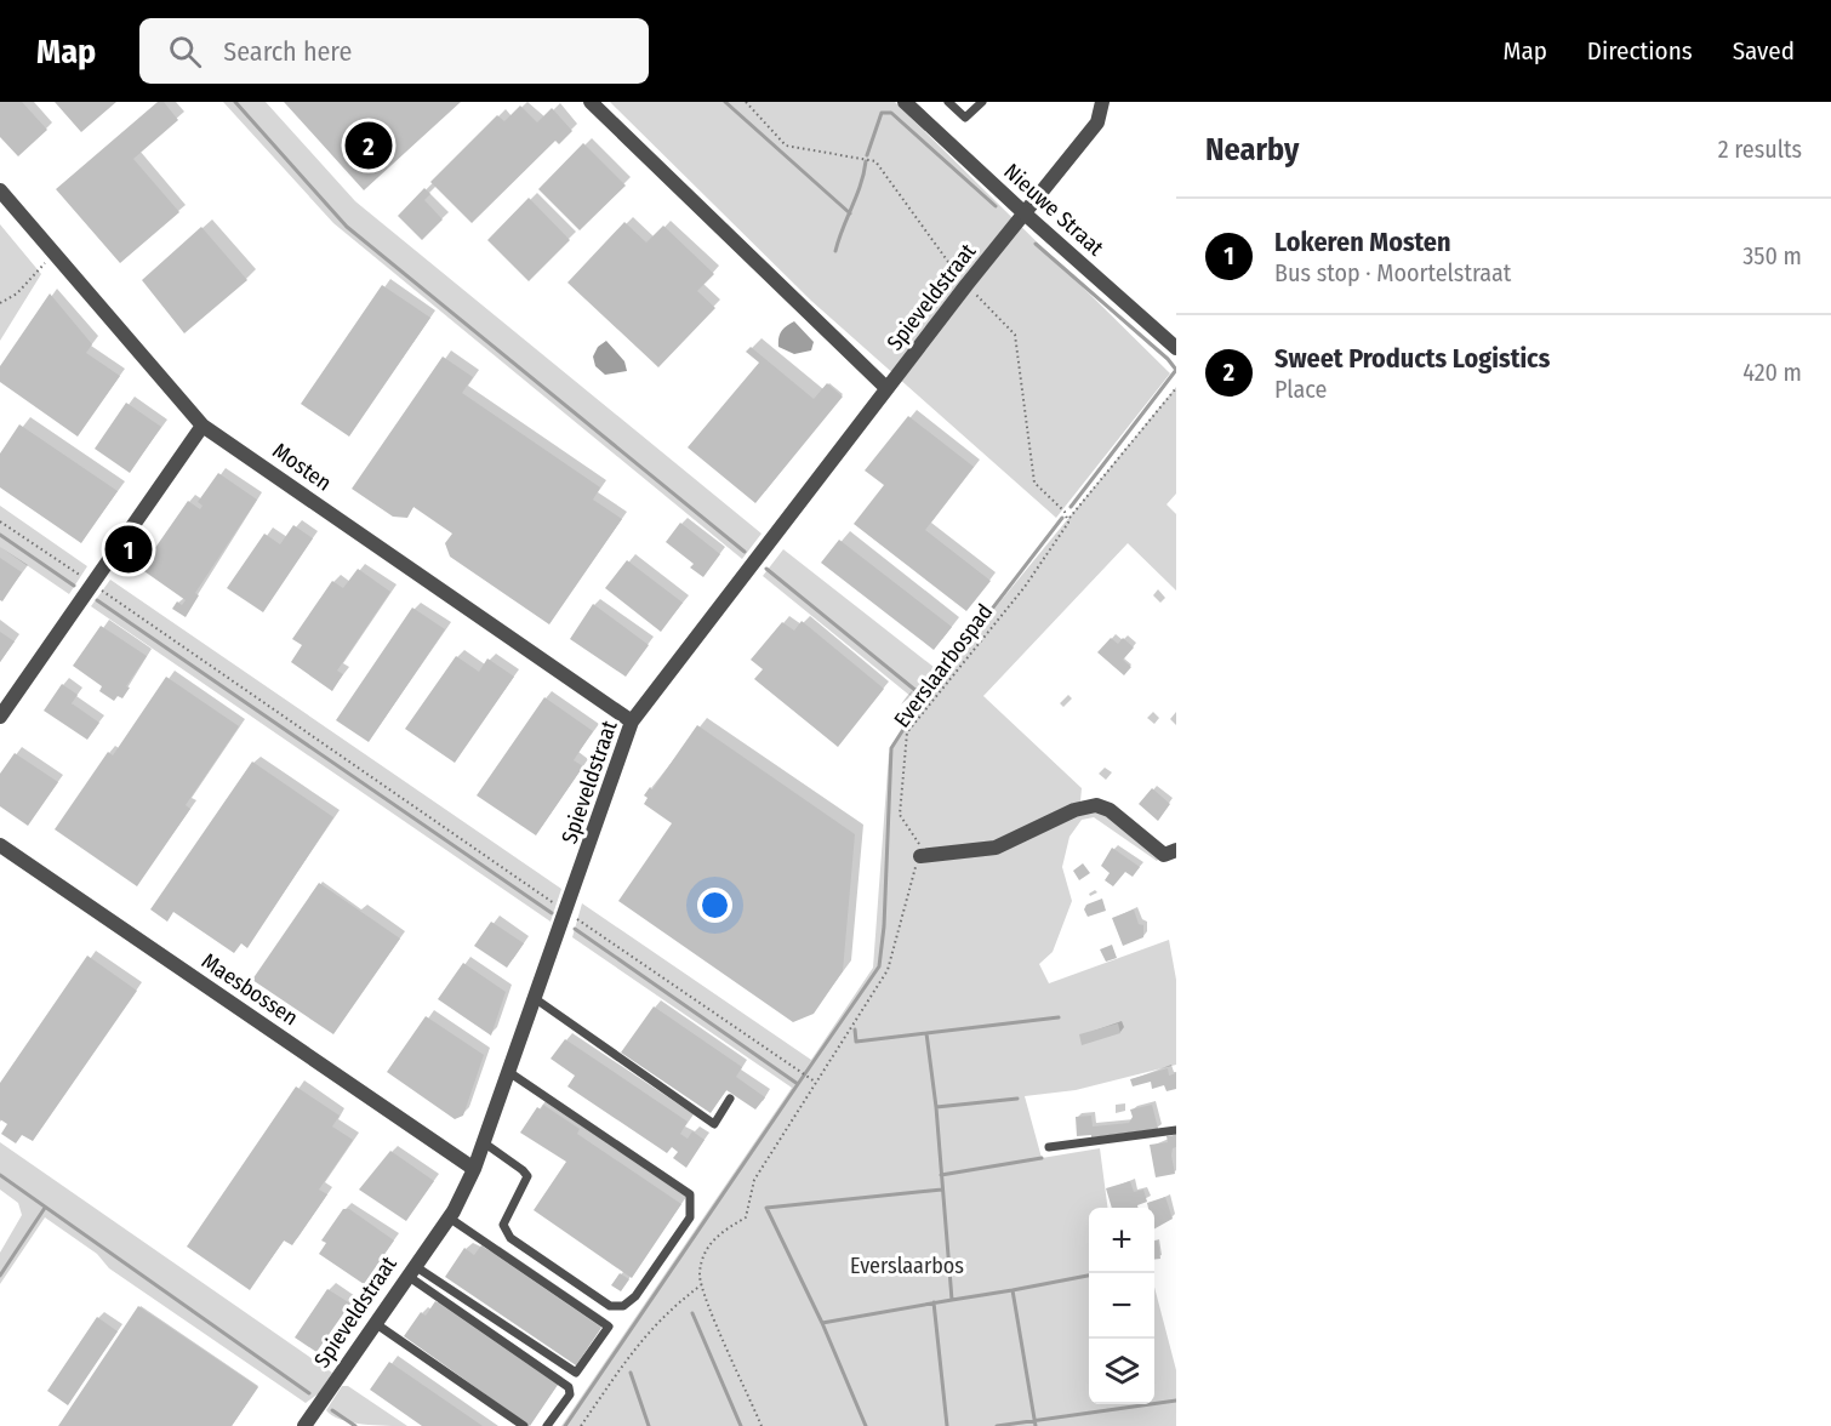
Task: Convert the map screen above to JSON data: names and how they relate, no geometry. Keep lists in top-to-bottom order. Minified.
{"streets":{"street":["Nieuwe Straat","Spieveldstraat","Mosten","Maesbossen"],"path":["Everslaarbospad"]},"crossings":[["Nieuwe Straat","Spieveldstraat"],["Spieveldstraat","Mosten"],["Spieveldstraat","Maesbossen"]],"parks":["Everslaarbos"],"page":{"header":"Map","search":"Search here","nav":["Map","Directions","Saved"],"heading":["Nearby","2 results"],"pins":["2","1"],"list":[{"mark":"1","name":"Lokeren Mosten","note":"Bus stop · Moortelstraat","value":"350 m"},{"mark":"2","name":"Sweet Products Logistics","note":"Place","value":"420 m"}],"map_buttons":["+","−"]}}
